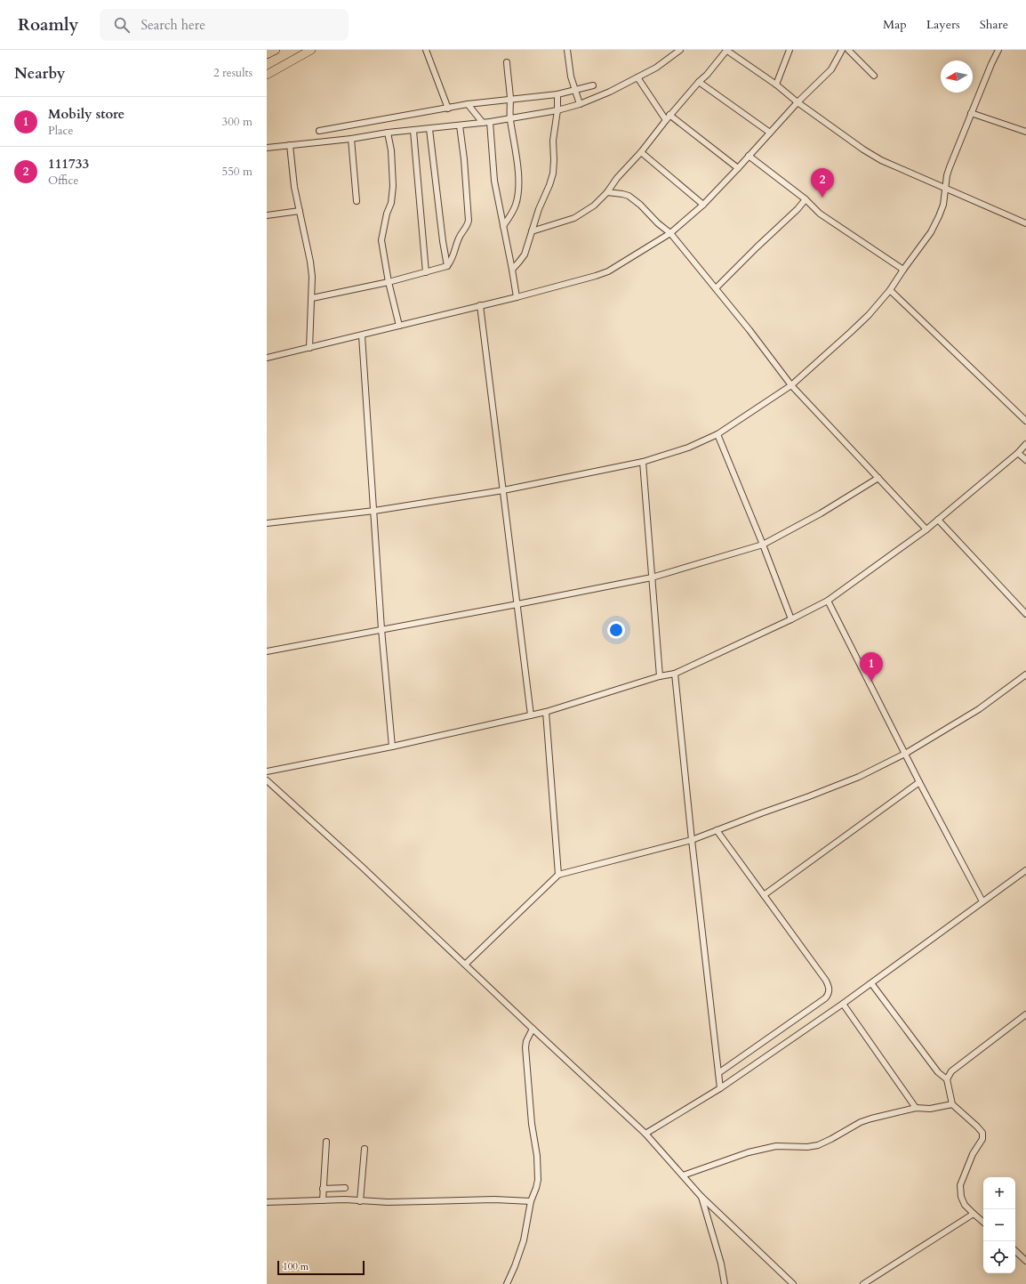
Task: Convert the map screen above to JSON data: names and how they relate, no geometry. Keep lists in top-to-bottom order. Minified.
{"scale_bar":"100 m","north":"left","page":{"header":"Roamly","search":"Search here","nav":["Map","Layers","Share"],"heading":["Nearby","2 results"],"list":[{"mark":"1","name":"Mobily store","note":"Place","value":"300 m"},{"mark":"2","name":"111733","note":"Office","value":"550 m"}],"pins":["2","1"],"map_buttons":["+","−"],"scale":"100 m"}}
